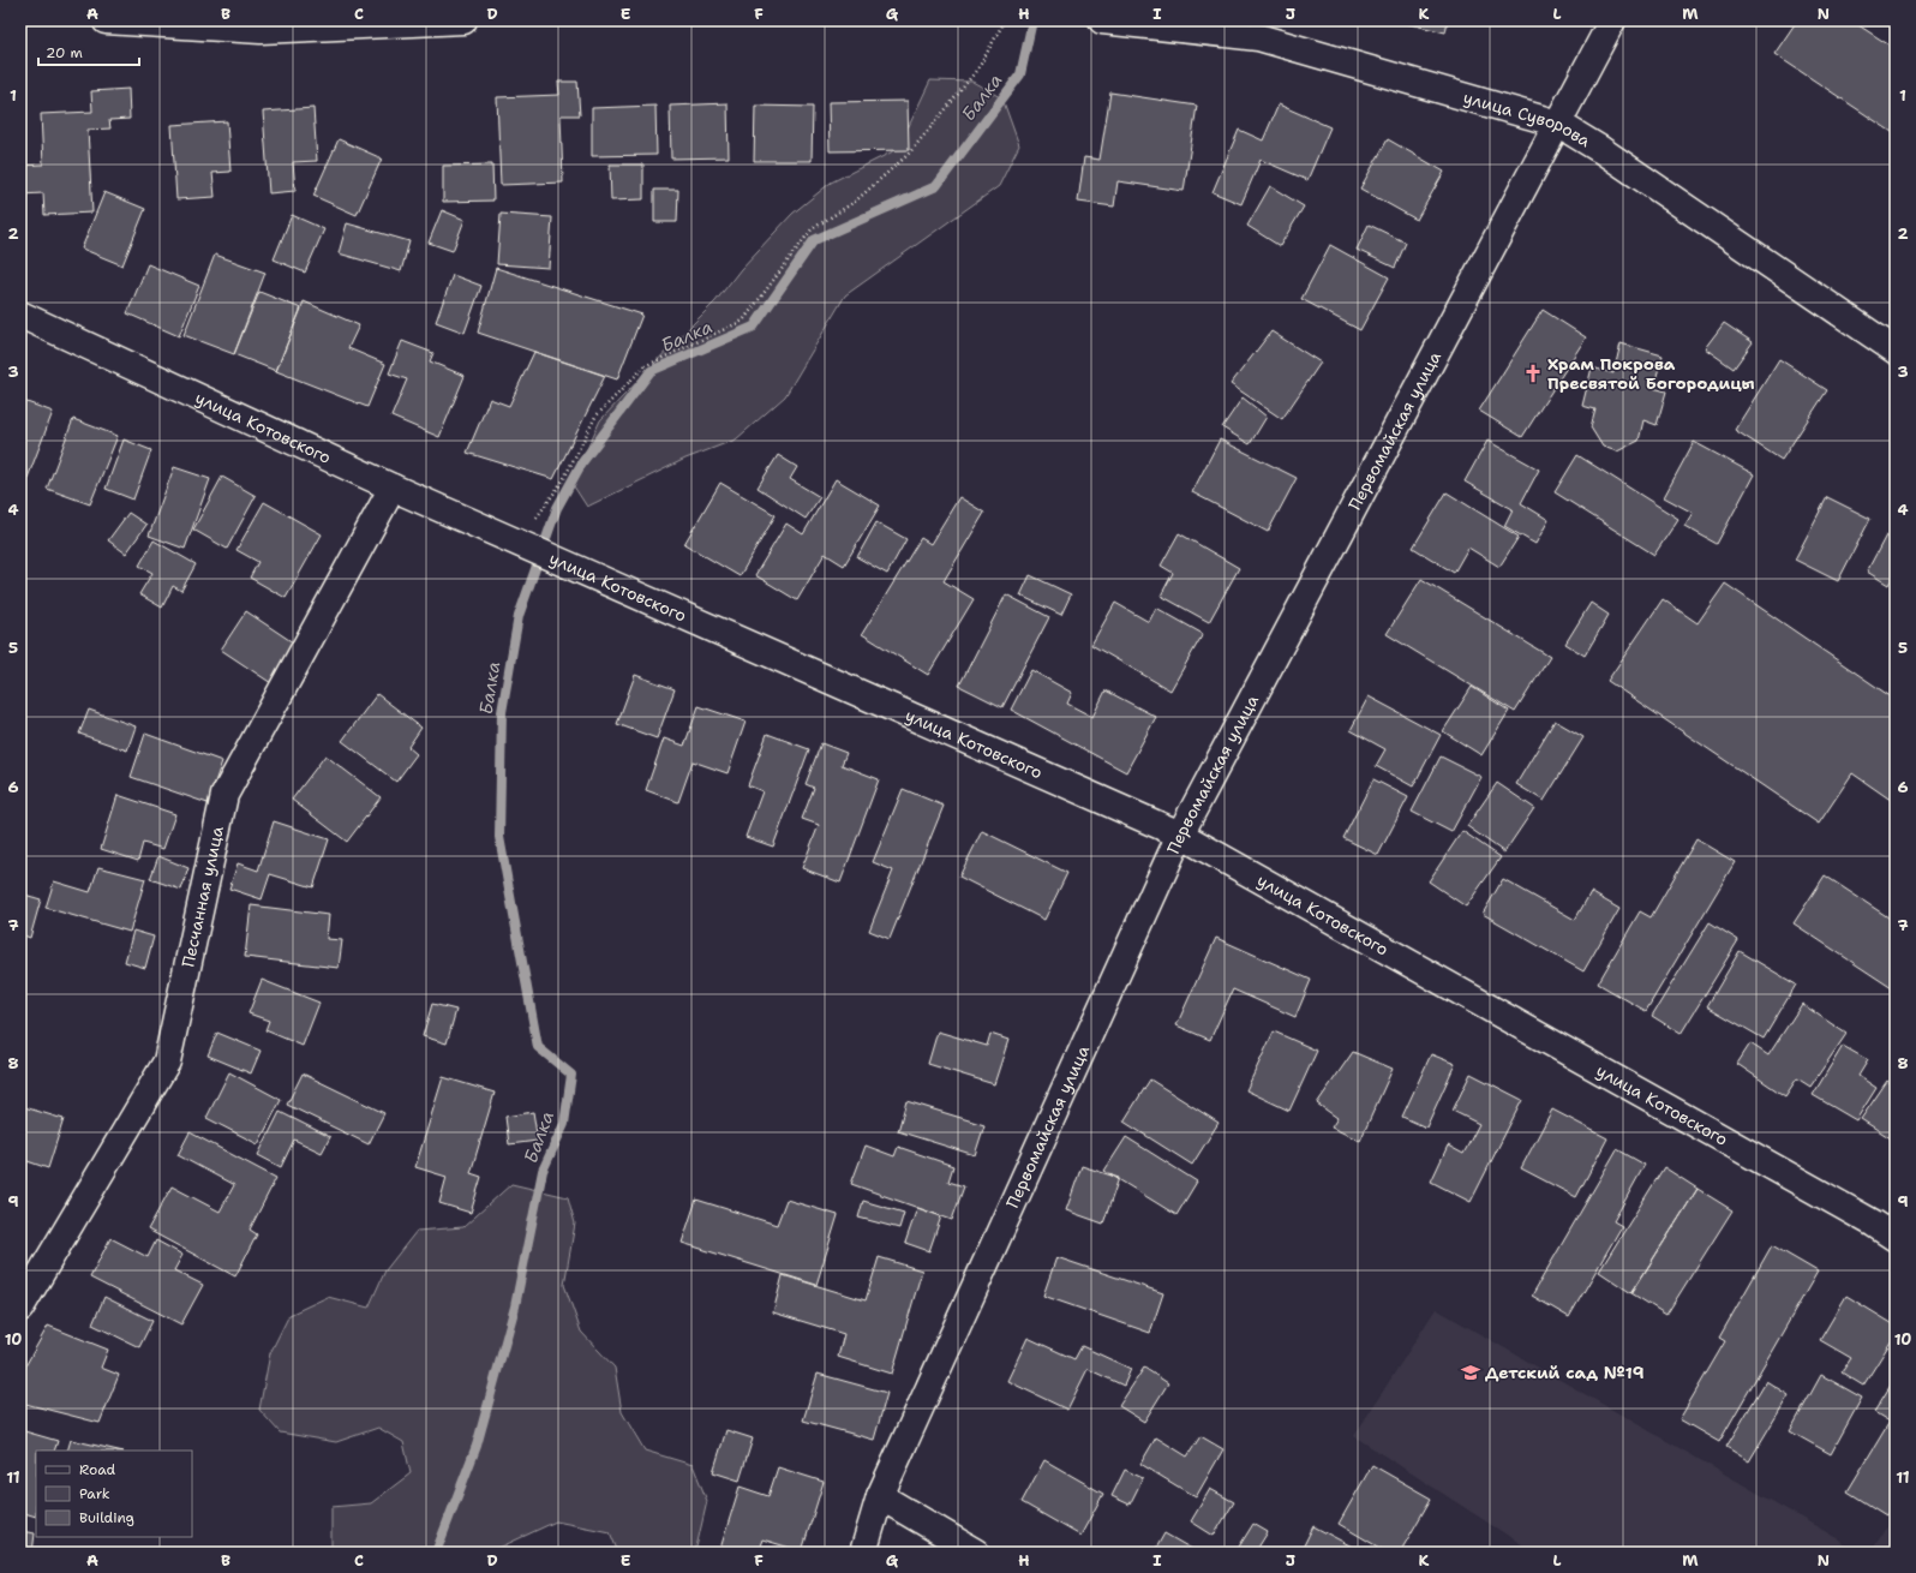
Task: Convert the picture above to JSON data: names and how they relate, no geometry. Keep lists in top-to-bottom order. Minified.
{"streets":{"main road":["улица Суворова","улица Котовского","Первомайская улица","Песчанная улица"]},"crossings":[["улица Суворова","Первомайская улица"],["улица Котовского","Первомайская улица"],["улица Котовского","Песчанная улица"]],"water":["Балка"],"places":{"church":["Храм Покрова Пресвятой Богородицы"],"school or university":["Детский сад №19"]},"legend":["Road","Park","Building"],"scale_bar":"20 m","grid":{"columns":["A","B","C","D","E","F","G","H","I","J","K","L","M","N"],"rows":["1","2","3","4","5","6","7","8","9","10","11"]}}
